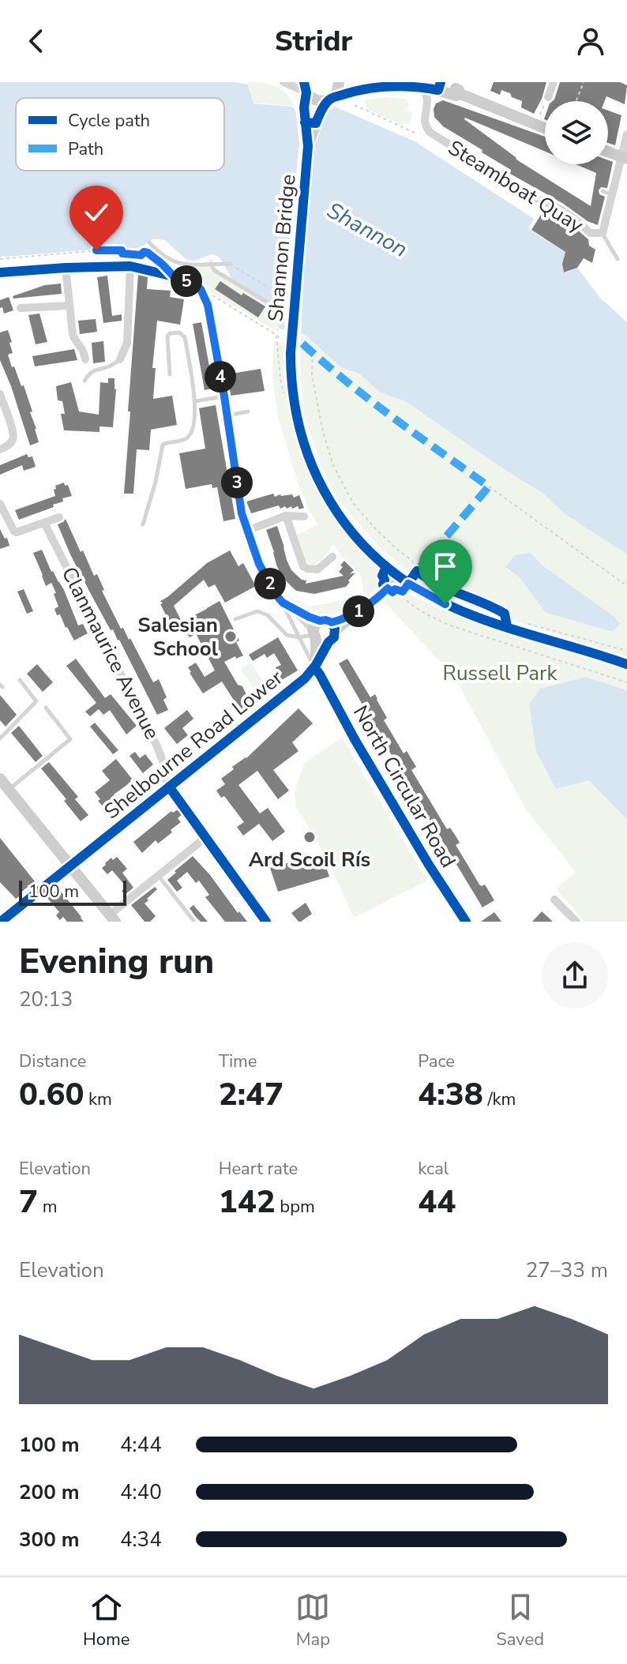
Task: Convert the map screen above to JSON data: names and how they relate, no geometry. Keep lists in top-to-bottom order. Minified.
{"streets":{"main road":["Shannon Bridge","Shelbourne Road Lower"],"street":["Steamboat Quay","Clanmaurice Avenue","North Circular Road"]},"crossings":[["Clanmaurice Avenue","Shelbourne Road Lower"],["Shelbourne Road Lower","North Circular Road"]],"water":["Shannon"],"parks":["Russell Park"],"places":["Salesian School","Ard Scoil Rís"],"legend":["Cycle path","Path"],"scale_bar":"100 m","page":{"header":"Stridr","pins":["5","4","3","2","1"],"scale":"100 m","heading":["Evening run","20:13"],"stats":[["Distance","0.60 km"],["Time","2:47"],["Pace","4:38 /km"],["Elevation","7 m"],["Heart rate","142 bpm"],["kcal","44"]],"chart":["Elevation","27–33 m"],"list":[{"name":"100 m","note":"4:44"},{"name":"200 m","note":"4:40"},{"name":"300 m","note":"4:34"}],"tabs":["Home","Map","Saved"]}}
